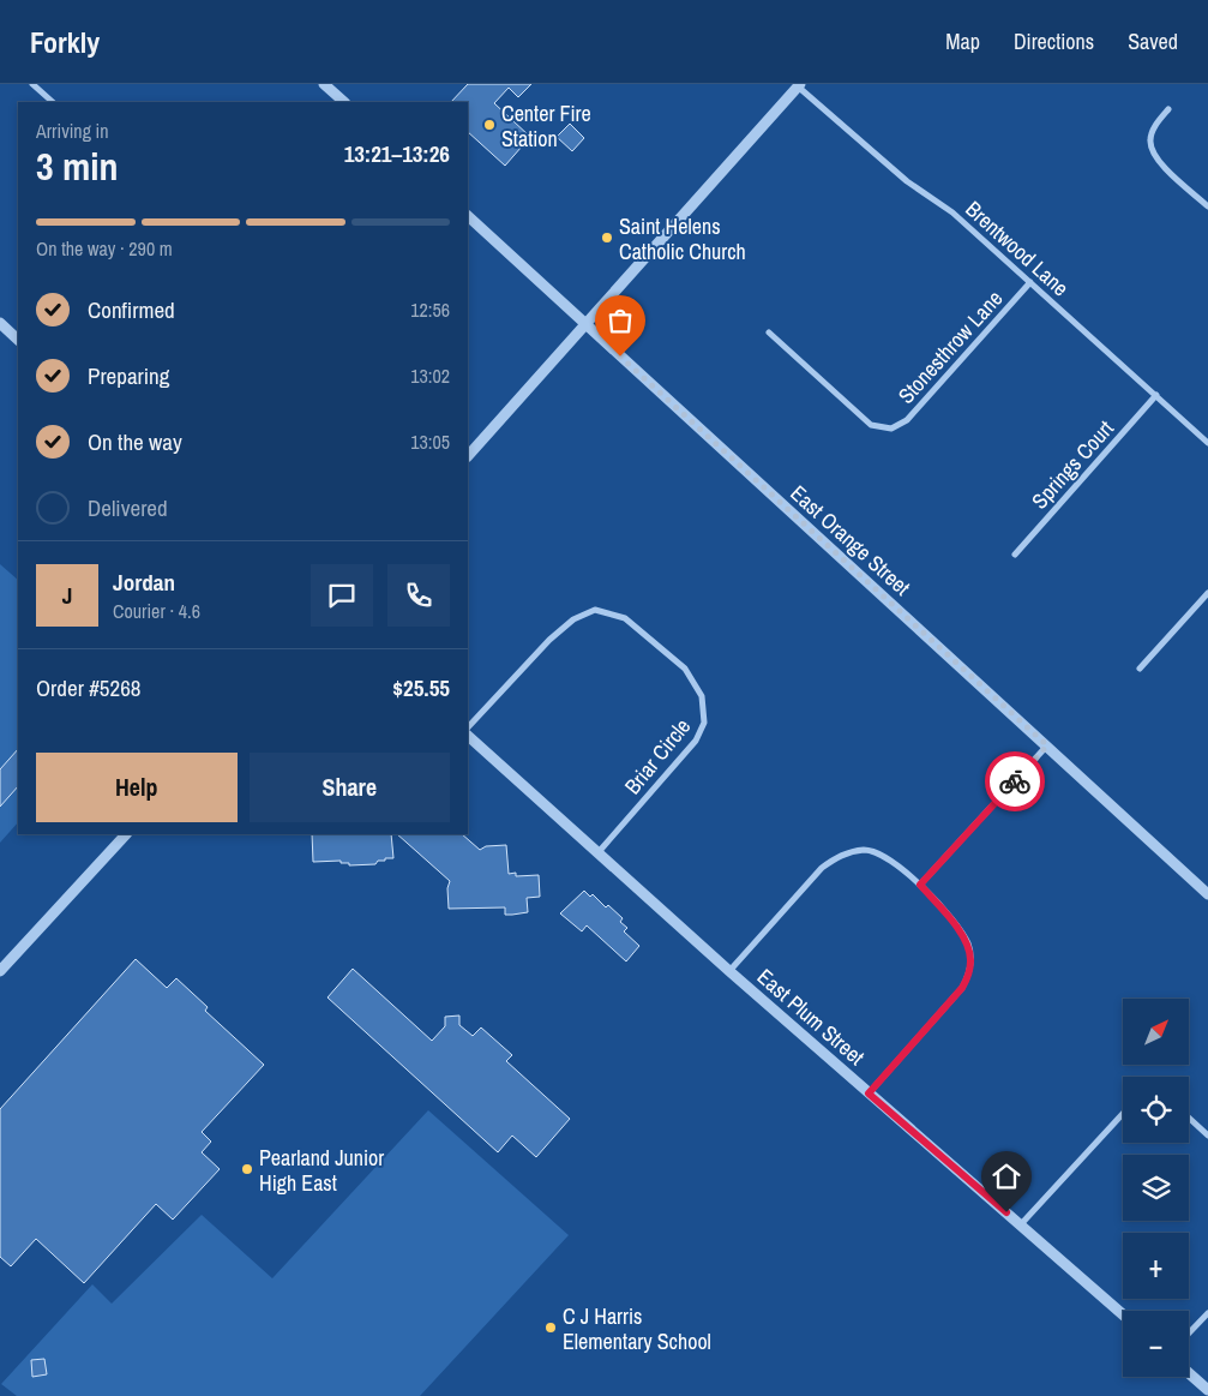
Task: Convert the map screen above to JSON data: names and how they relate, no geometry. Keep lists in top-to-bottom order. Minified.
{"streets":{"street":["Brentwood Lane","Stonesthrow Lane","Springs Court","East Orange Street","Briar Circle","East Plum Street"]},"crossings":[["Brentwood Lane","Stonesthrow Lane"],["Brentwood Lane","Springs Court"],["Briar Circle","East Plum Street"]],"places":["Center Fire Station","Saint Helens Catholic Church","Pearland Junior High East","C J Harris Elementary School"],"north":"top right","page":{"header":"Forkly","nav":["Map","Directions","Saved"],"heading":["3 min","Arriving in","13:21–13:26"],"panel":["Jordan","Courier · 4.6","Order #5268","$25.55"],"bar":"On the way · 290 m","list":[["Confirmed","12:56"],["Preparing","13:02"],["On the way","13:05"],"Delivered"],"round":"J","buttons":["Help","Share"],"map_buttons":["+","−"]}}
